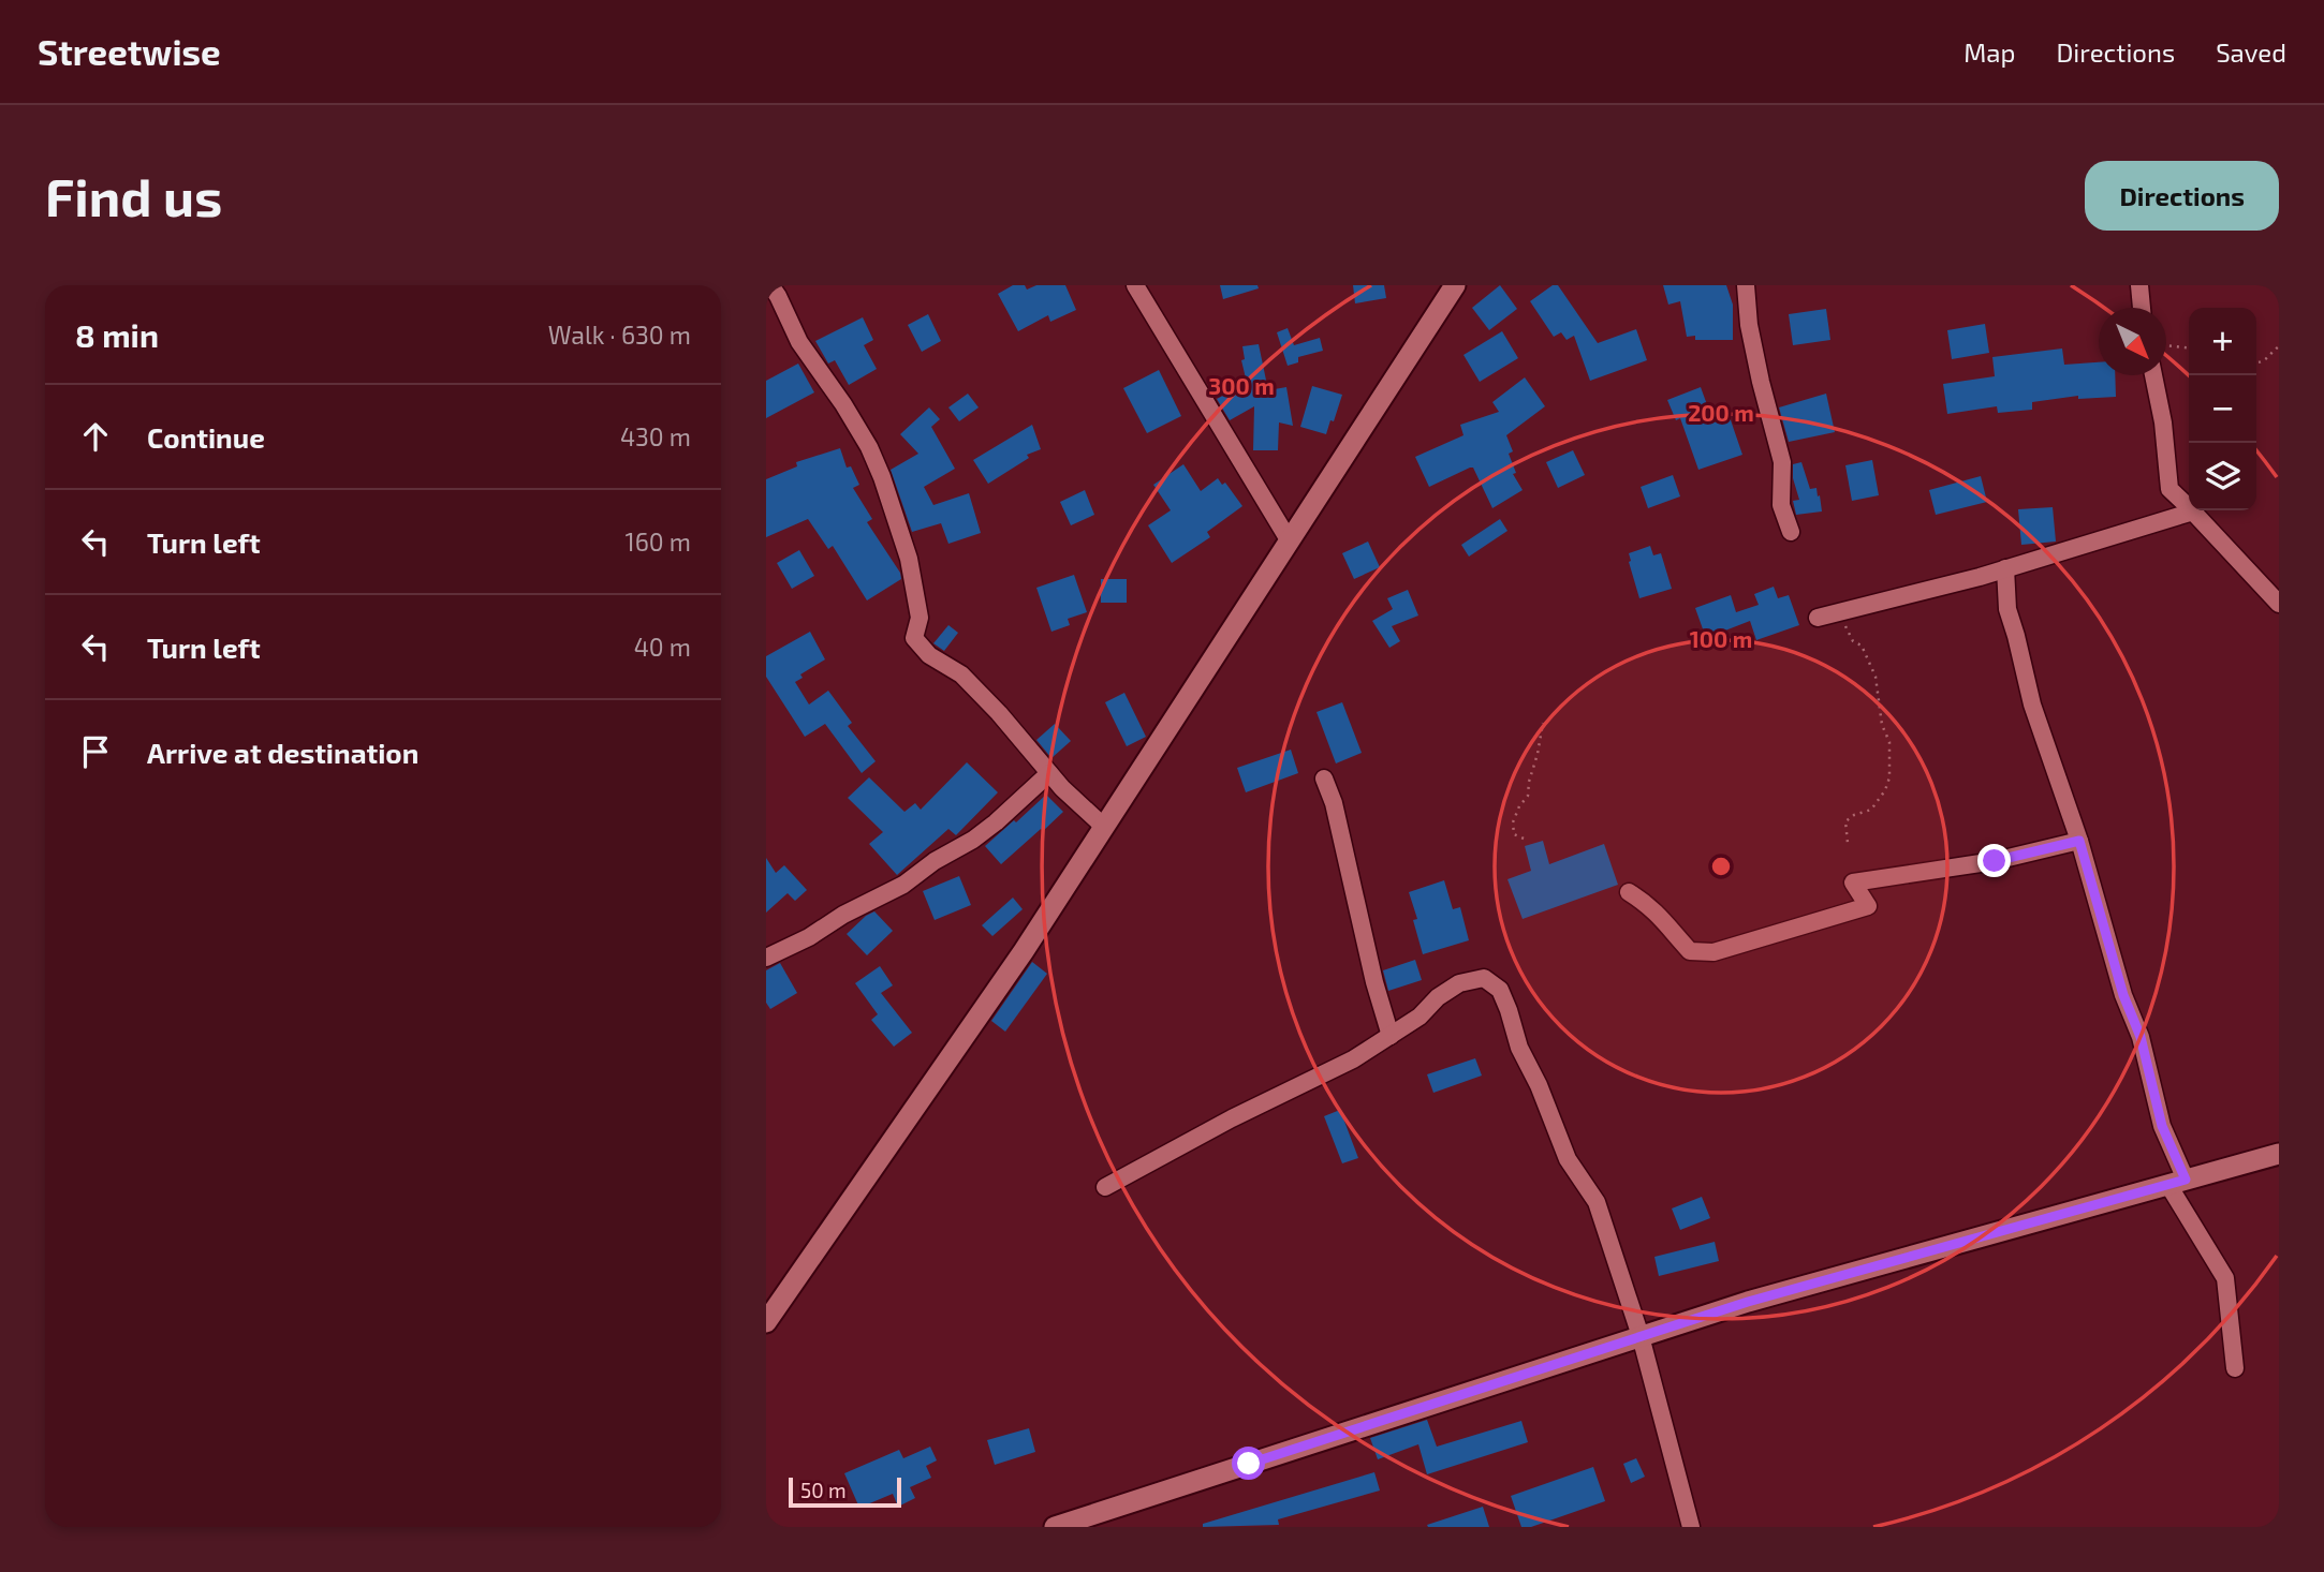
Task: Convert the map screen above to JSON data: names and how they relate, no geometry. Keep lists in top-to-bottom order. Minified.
{"scale_bar":"50 m","north":"bottom right","page":{"header":"Streetwise","nav":["Map","Directions","Saved"],"buttons":"Directions","title":"Find us","heading":["8 min","Walk · 630 m"],"map_buttons":["+","−"],"list":[["Continue","430 m"],["Turn left","160 m"],["Turn left","40 m"],"Arrive at destination"],"scale":"50 m"},"rings":["300 m","200 m","100 m"]}
